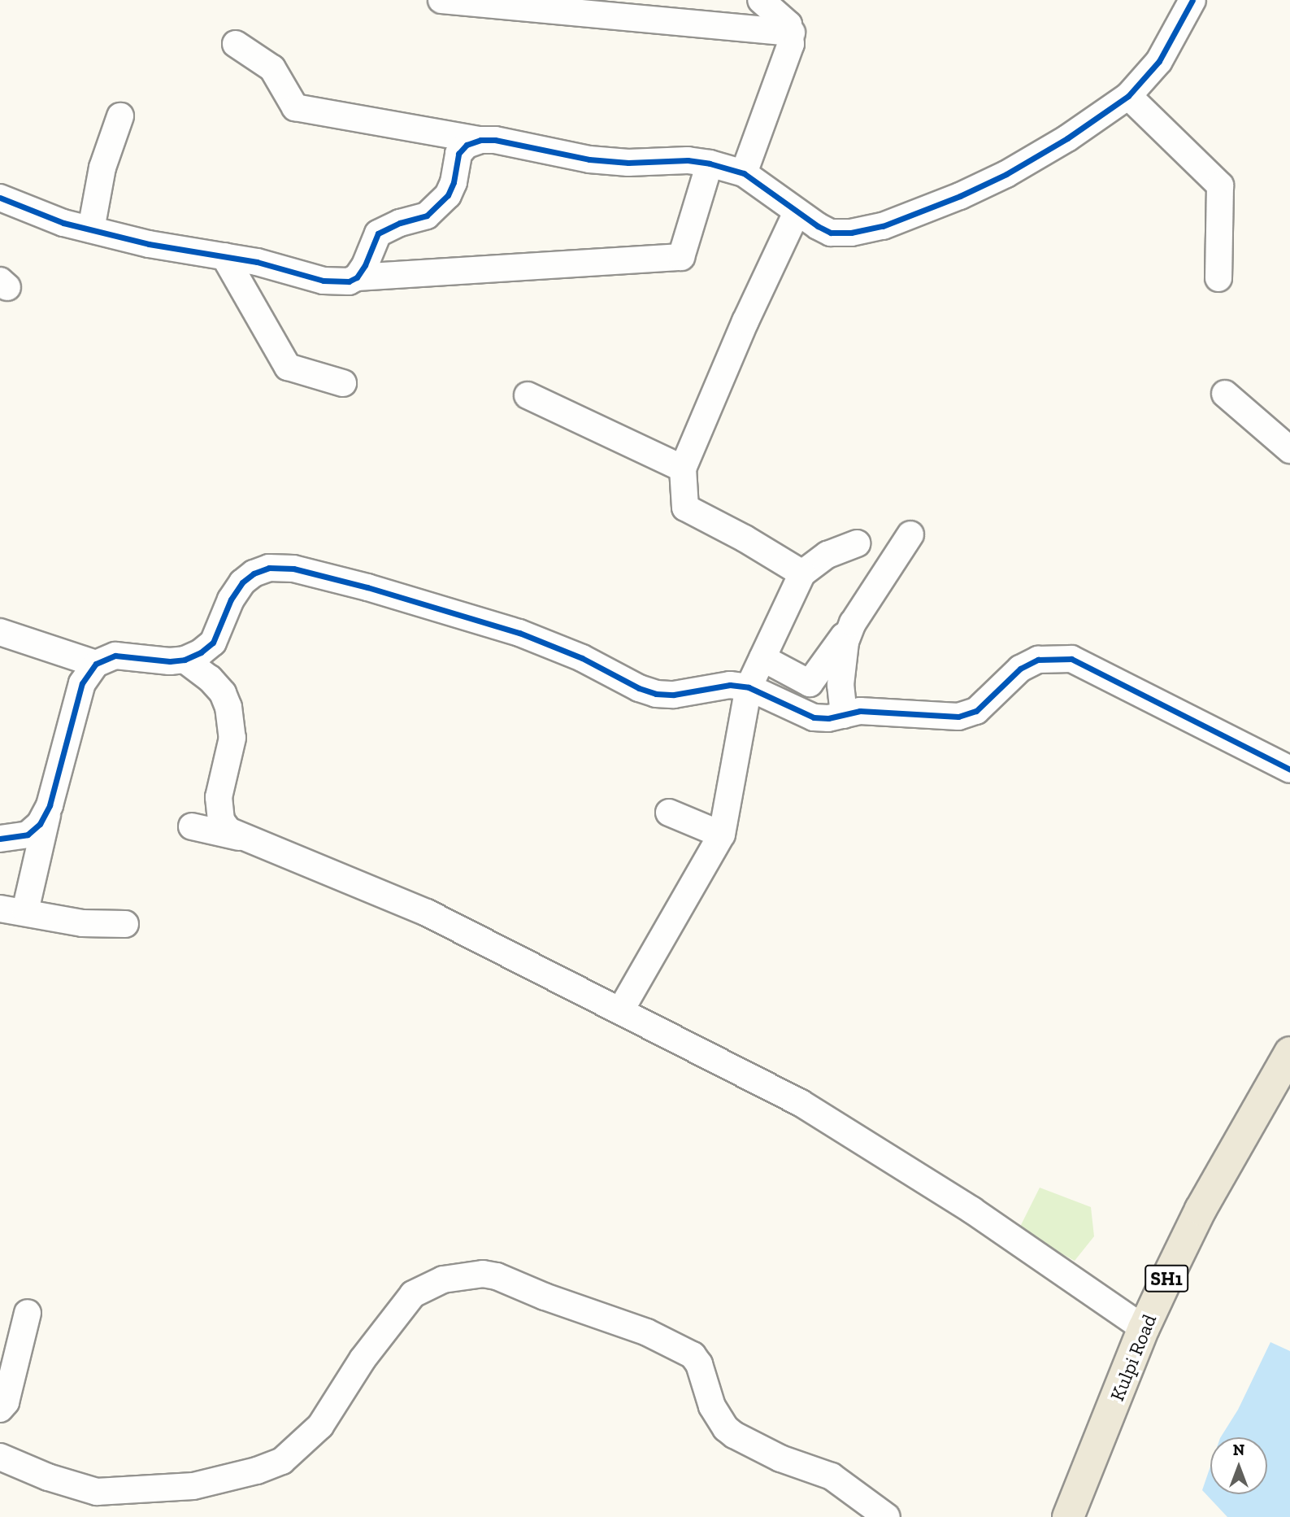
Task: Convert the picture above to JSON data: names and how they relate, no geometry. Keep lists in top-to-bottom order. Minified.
{"streets":{"main road":["SH1","Kulpi Road"]},"north":"top"}
